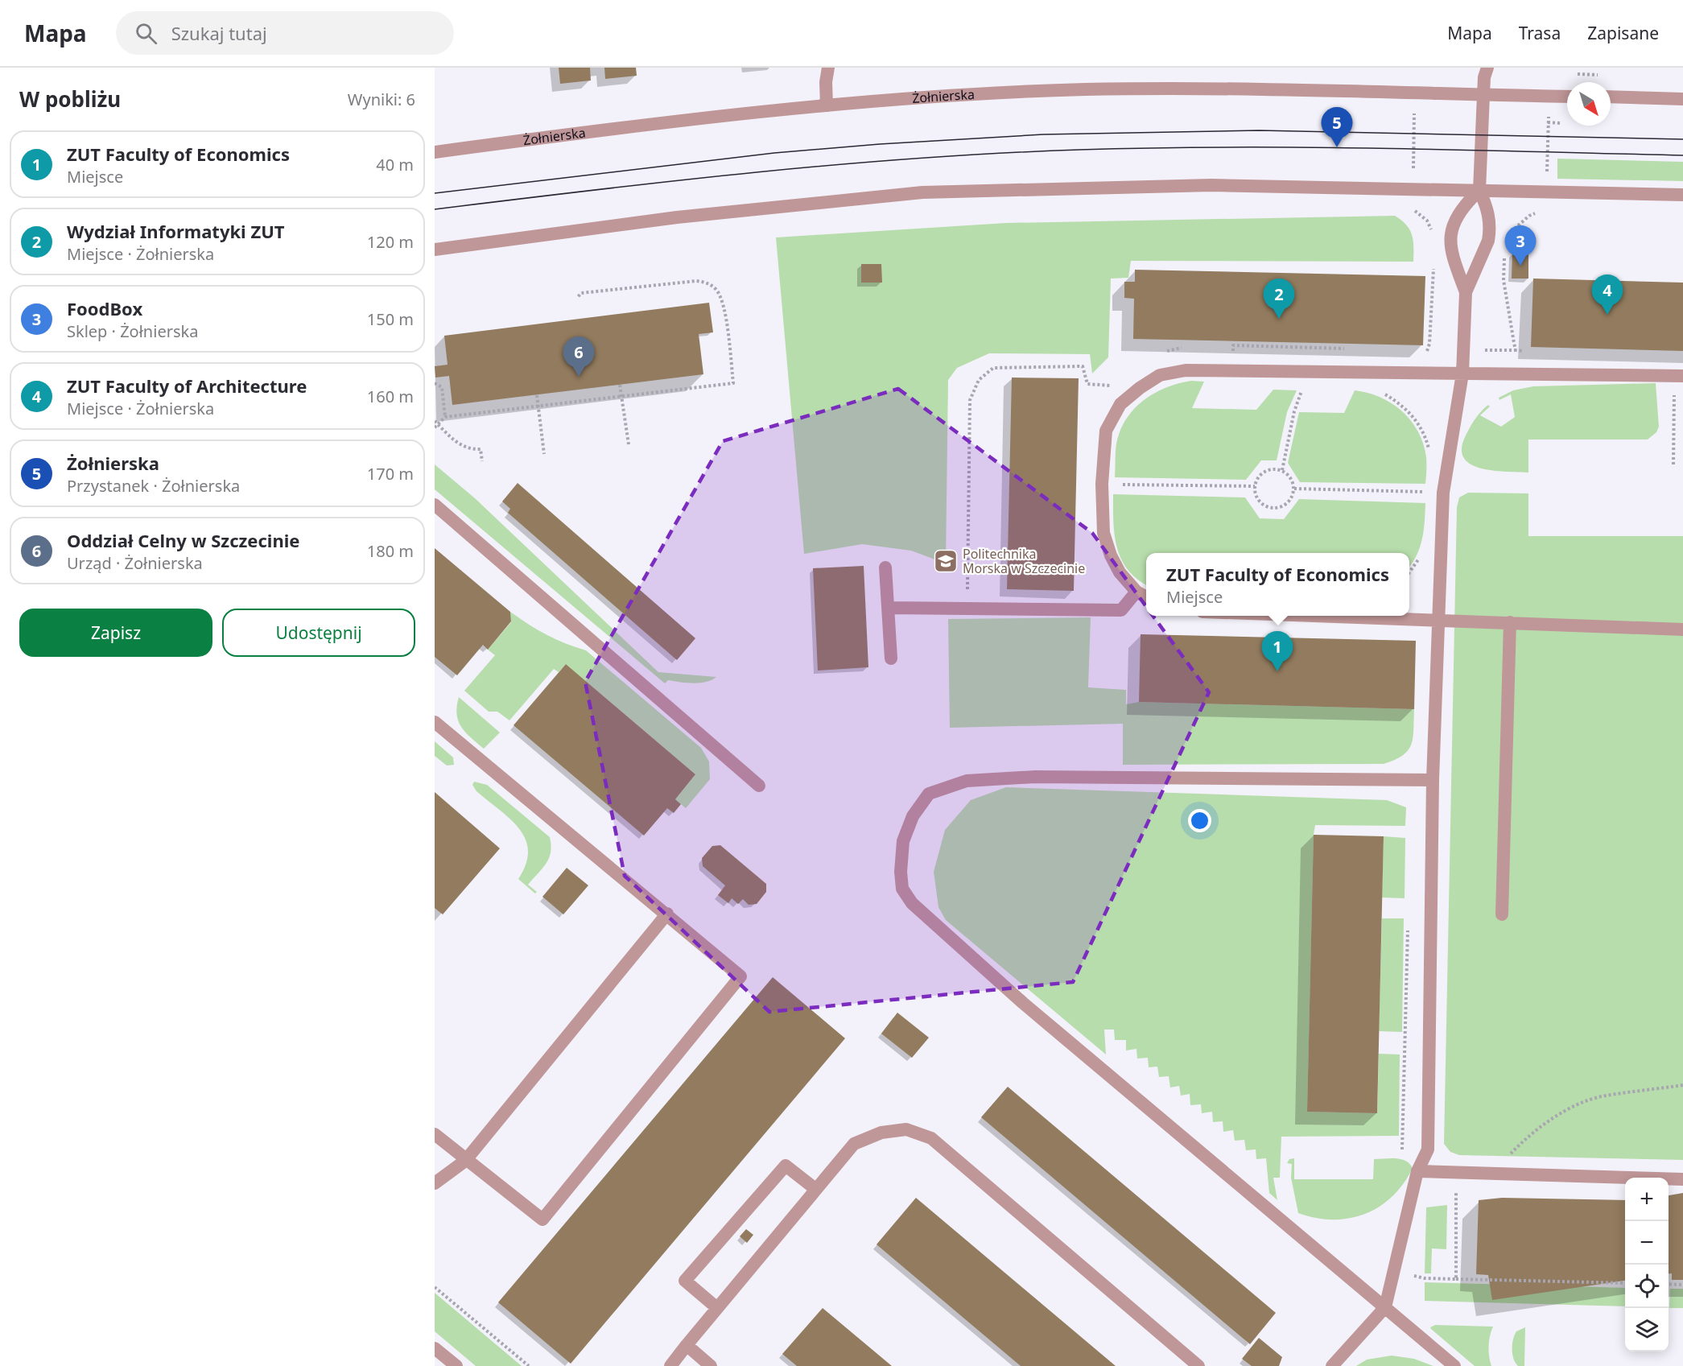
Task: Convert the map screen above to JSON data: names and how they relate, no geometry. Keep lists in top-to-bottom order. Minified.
{"streets":{"street":["Żołnierska"]},"places":{"school or university":["Politechnika Morska w Szczecinie"]},"north":"bottom right","page":{"header":"Mapa","search":"Szukaj tutaj","nav":["Mapa","Trasa","Zapisane"],"heading":["W pobliżu","Wyniki: 6"],"pins":["5","3","4","2","6","1"],"list":[{"mark":"1","name":"ZUT Faculty of Economics","note":"Miejsce","value":"40 m"},{"mark":"2","name":"Wydział Informatyki ZUT","note":"Miejsce · Żołnierska","value":"120 m"},{"mark":"3","name":"FoodBox","note":"Sklep · Żołnierska","value":"150 m"},{"mark":"4","name":"ZUT Faculty of Architecture","note":"Miejsce · Żołnierska","value":"160 m"},{"mark":"5","name":"Żołnierska","note":"Przystanek · Żołnierska","value":"170 m"},{"mark":"6","name":"Oddział Celny w Szczecinie","note":"Urząd · Żołnierska","value":"180 m"}],"popup":["ZUT Faculty of Economics","Miejsce"],"buttons":["Zapisz","Udostępnij"],"map_buttons":["+","−"]}}
